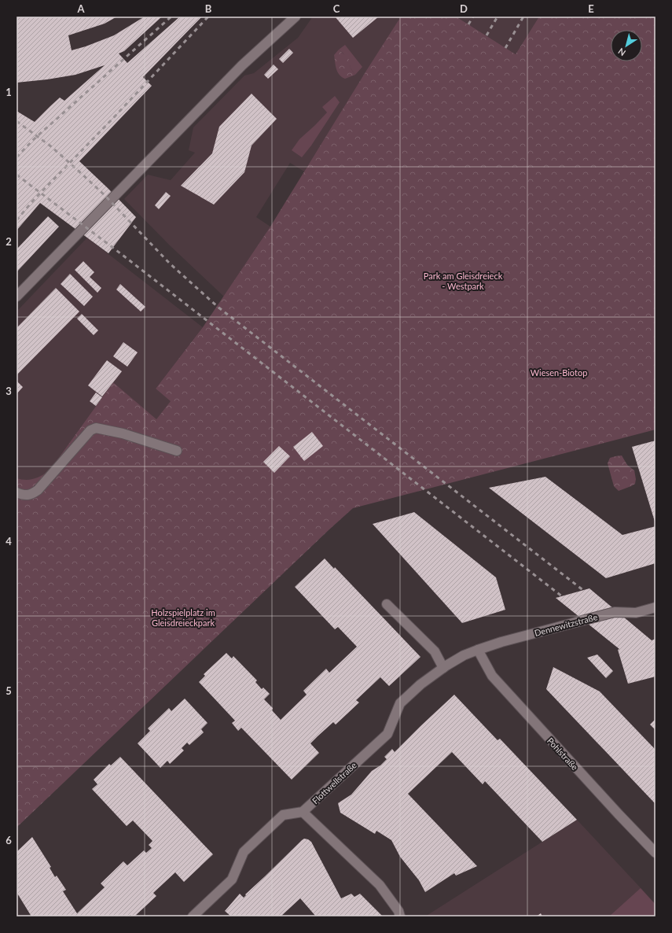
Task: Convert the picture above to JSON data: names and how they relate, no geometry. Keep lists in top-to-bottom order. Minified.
{"streets":{"street":["Dennewitzstraße","Pohlstraße","Flottwellstraße"]},"crossings":[["Dennewitzstraße","Pohlstraße"],["Dennewitzstraße","Flottwellstraße"],["Pohlstraße","Flottwellstraße"]],"parks":["Park am Gleisdreieck - Westpark","Wiesen-Biotop","Holzspielplatz im Gleisdreieckpark"],"north":"bottom left","grid":{"columns":["A","B","C","D","E"],"rows":["1","2","3","4","5","6"]}}
